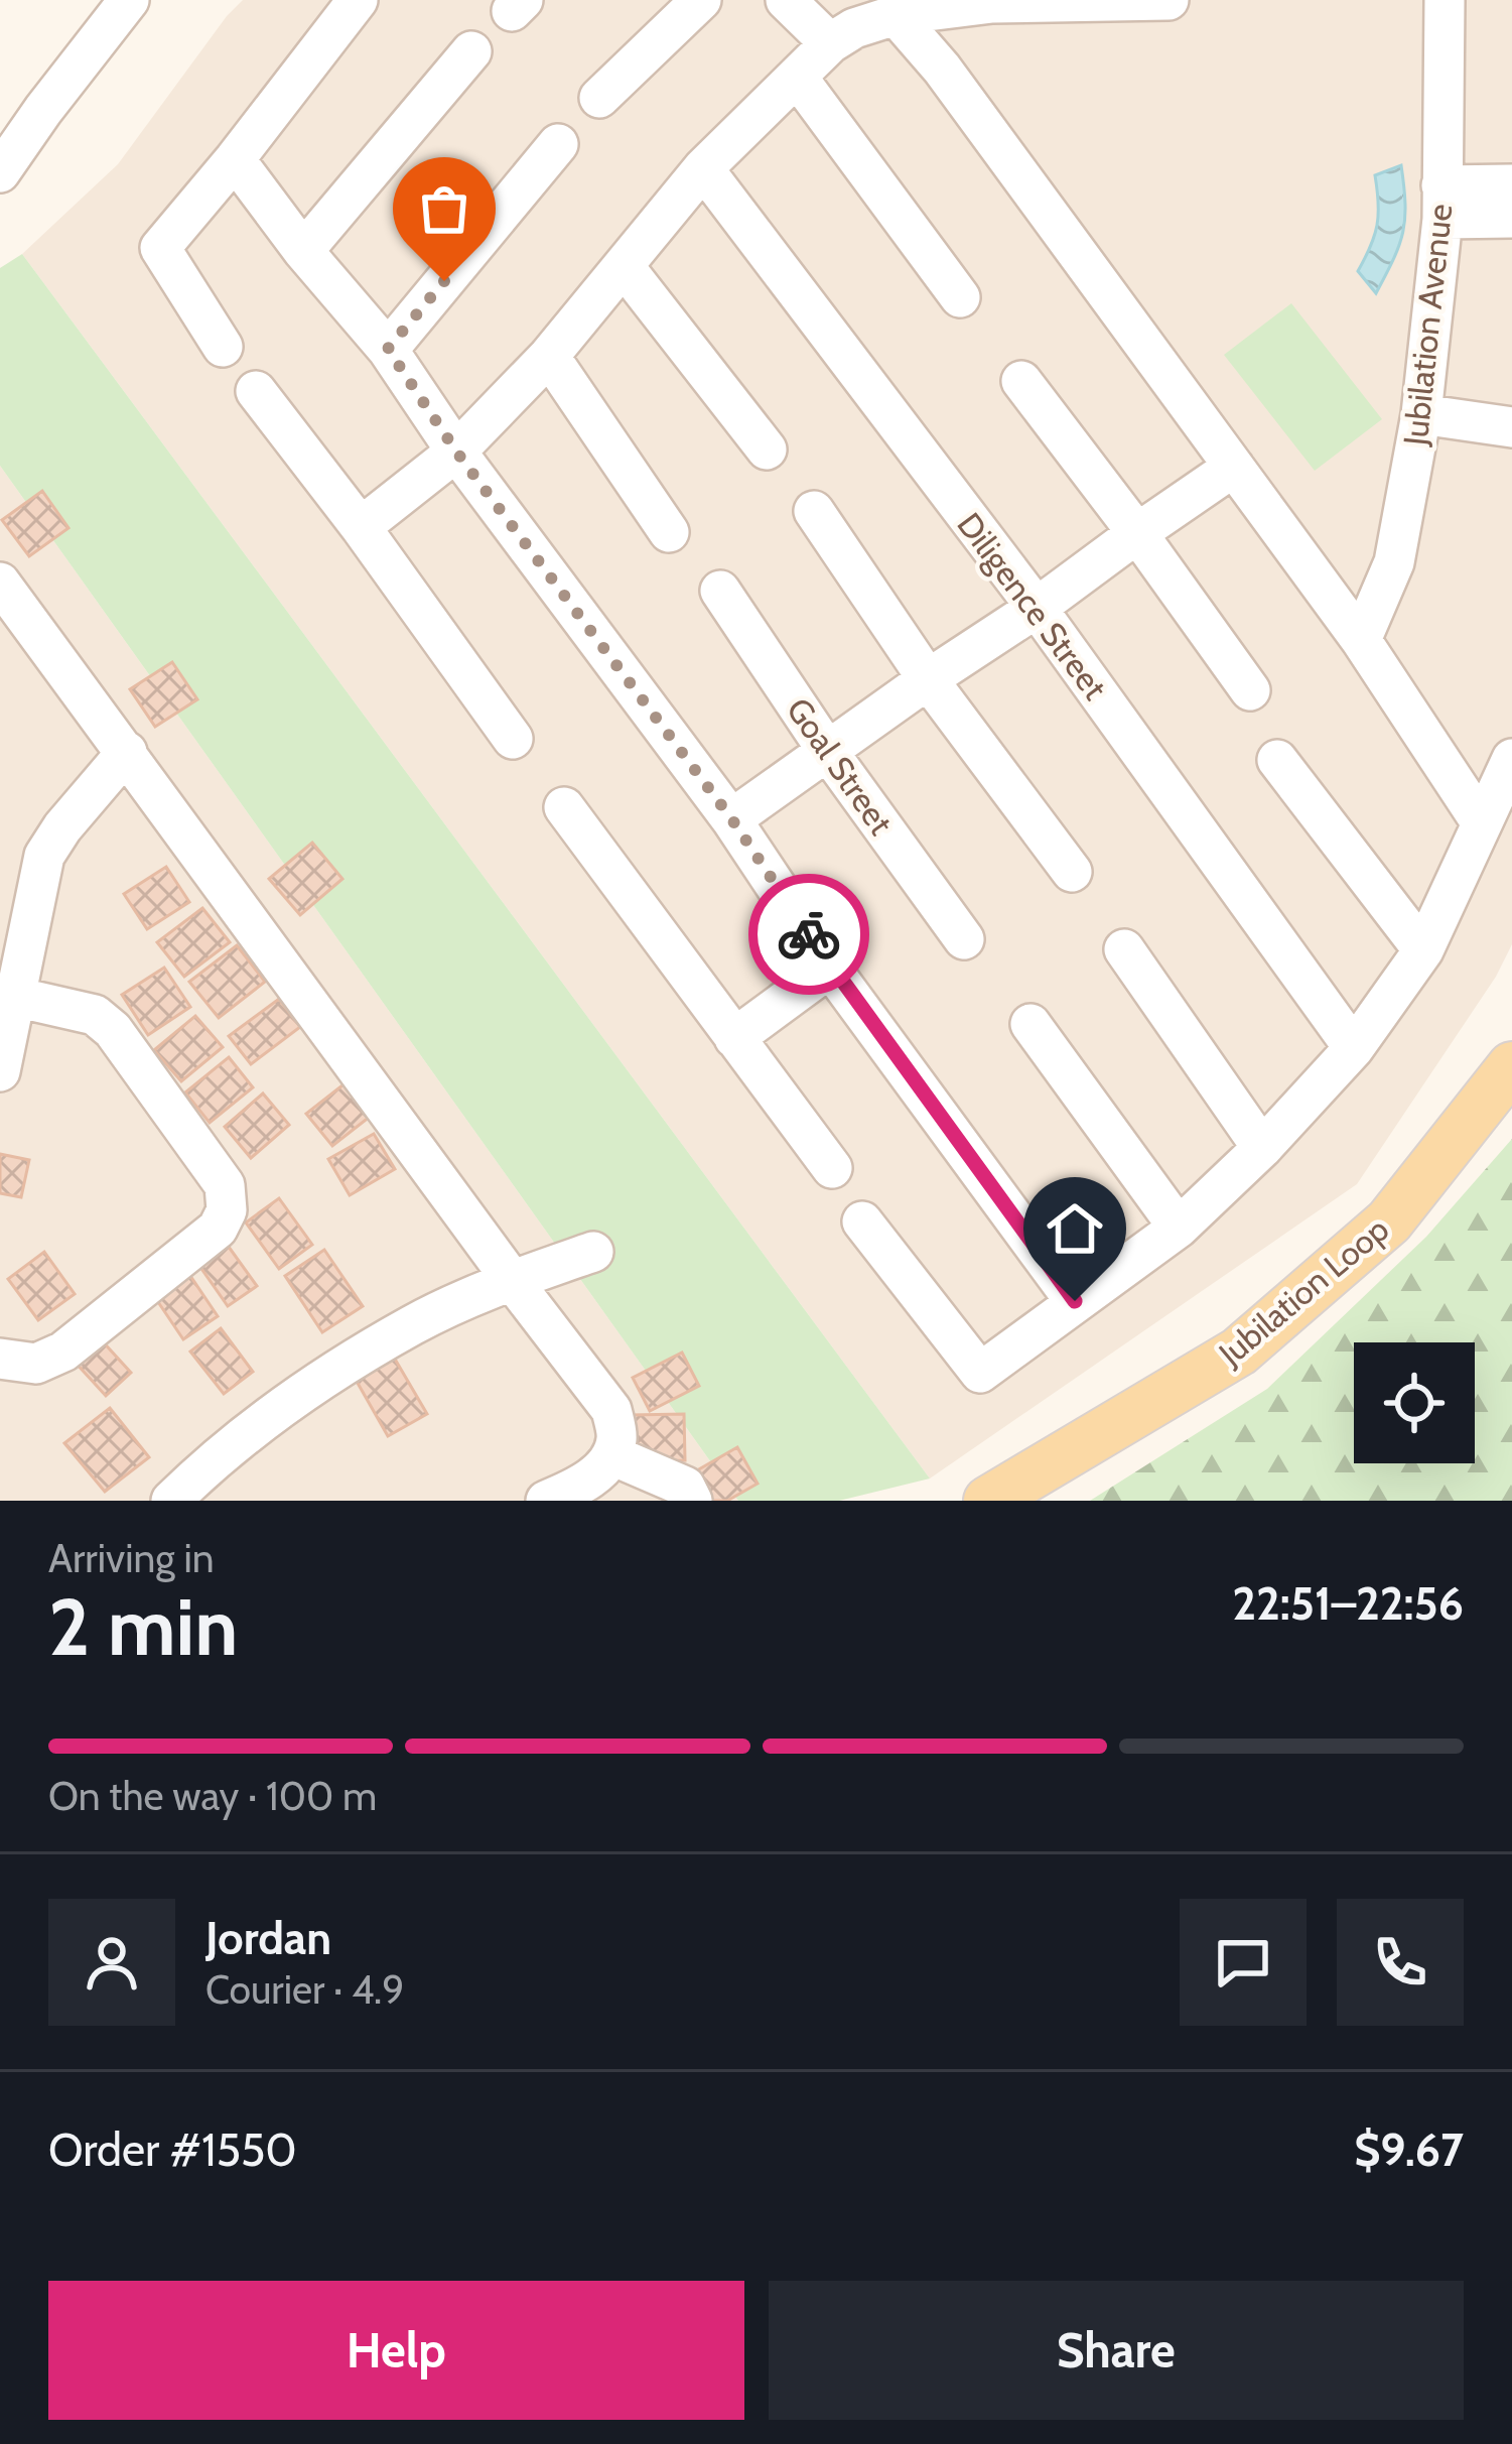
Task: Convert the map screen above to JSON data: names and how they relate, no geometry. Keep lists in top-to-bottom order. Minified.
{"streets":{"main road":["Jubilation Loop"],"street":["Jubilation Avenue","Diligence Street","Goal Street"]},"page":{"heading":["2 min","Arriving in","22:51–22:56"],"panel":["Jordan","Courier · 4.9","Order #1550","$9.67"],"bar":"On the way · 100 m","buttons":["Help","Share"]}}
